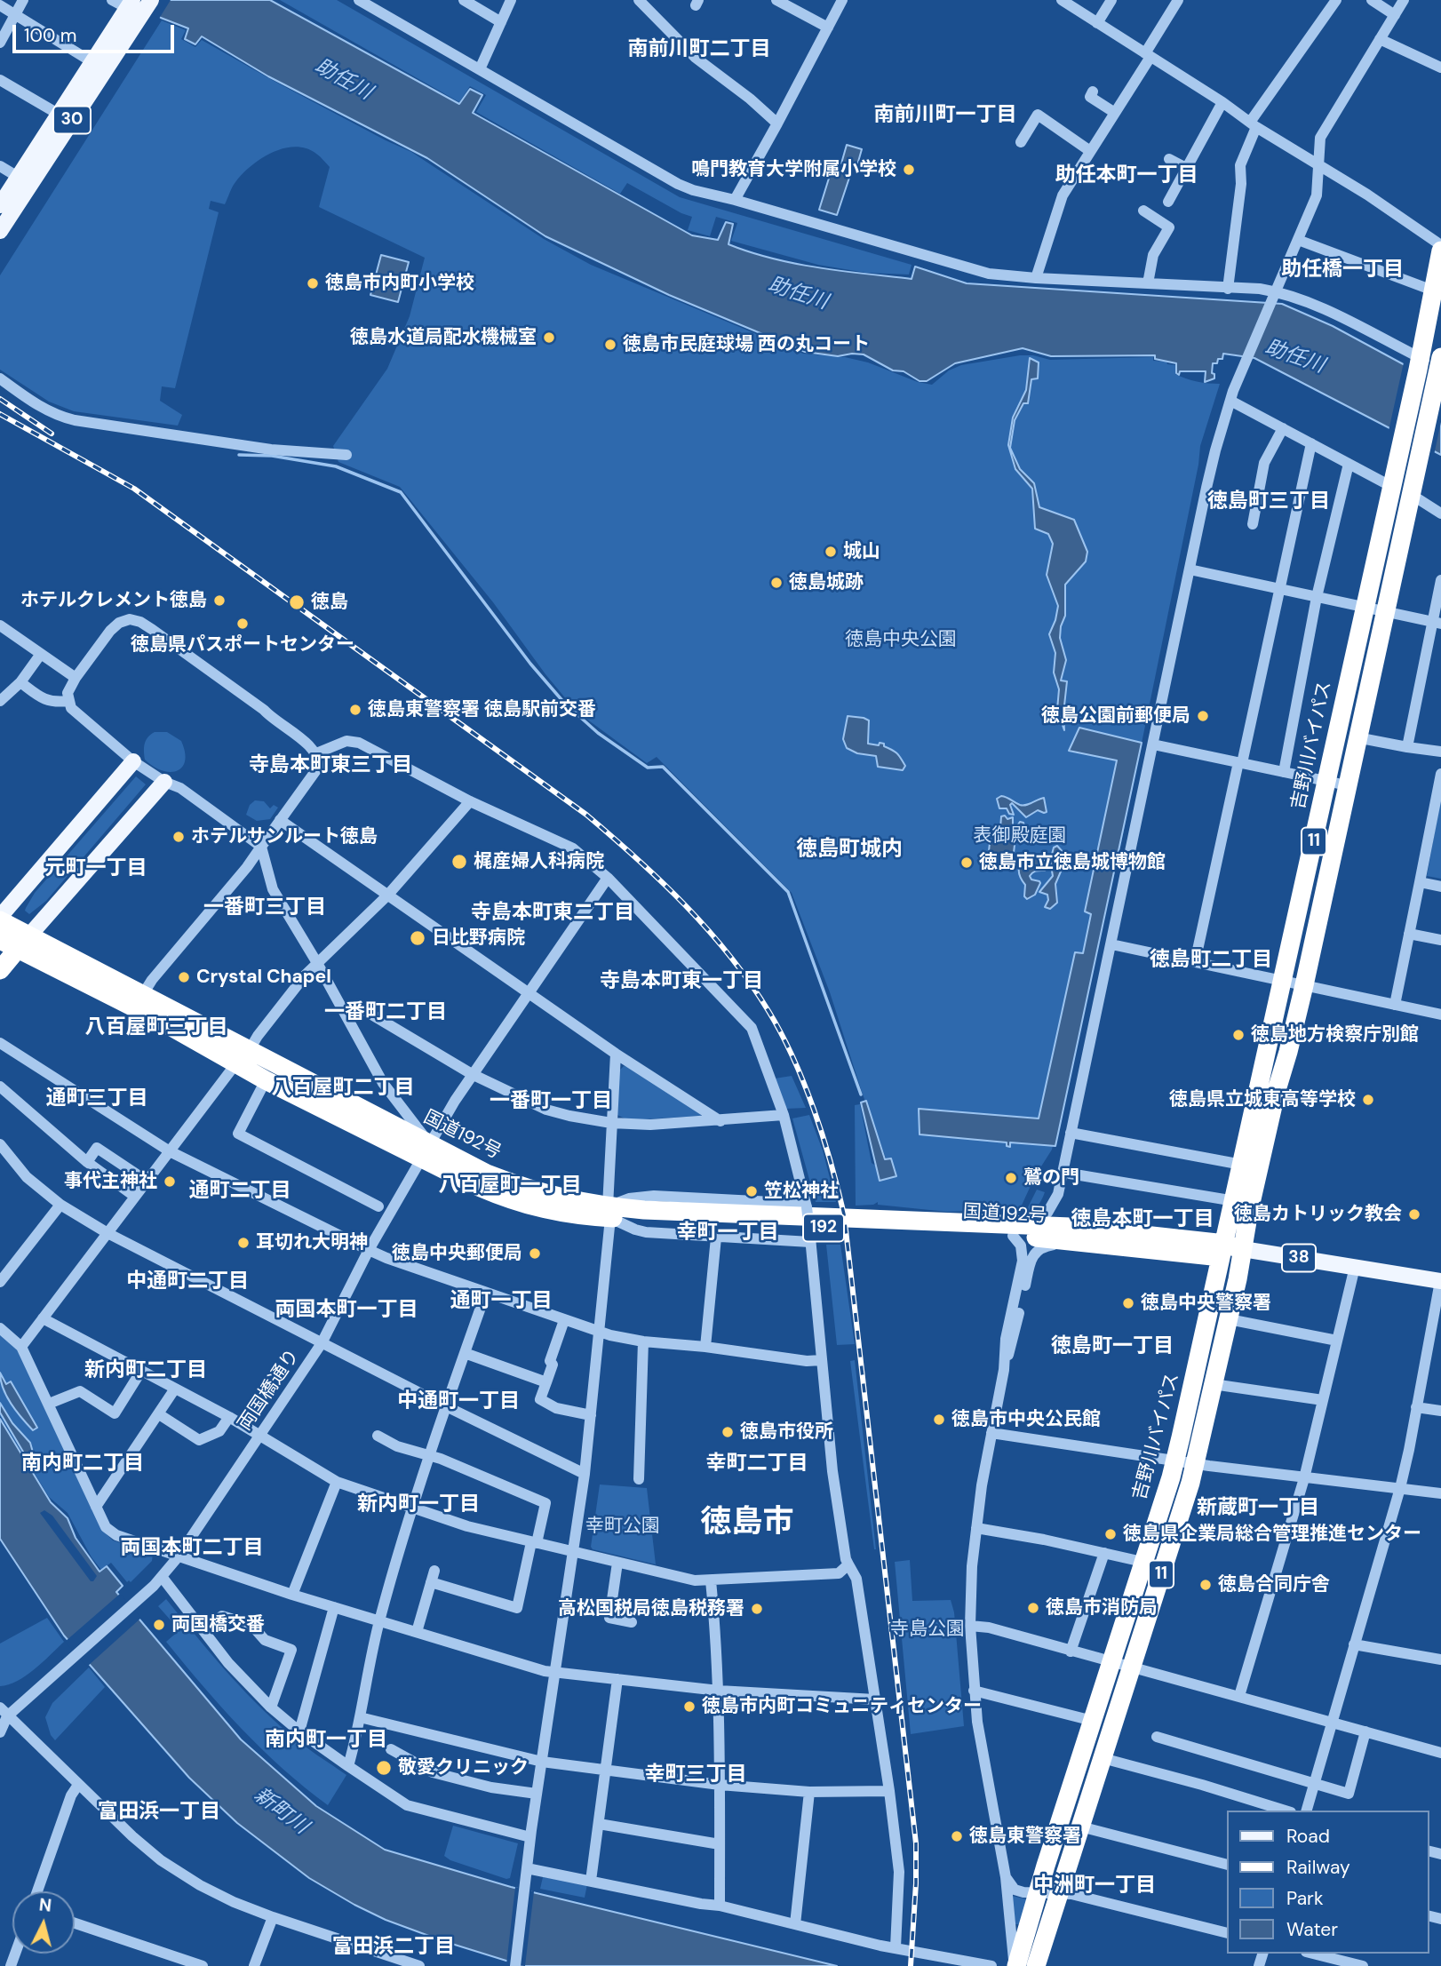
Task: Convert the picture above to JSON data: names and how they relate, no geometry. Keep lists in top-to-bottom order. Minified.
{"streets":{"highway":["吉野川バイパス","11","国道192号","192"],"main road":["30","38"],"street":["両国橋通り"]},"crossings":[["吉野川バイパス","国道192号"],["吉野川バイパス","38"],["国道192号","38"],["国道192号","両国橋通り"]],"districts":["南前川町二丁目","南前川町一丁目","助任本町一丁目","助任橋一丁目","徳島町三丁目","寺島本町東三丁目","徳島町城内","元町一丁目","一番町三丁目","寺島本町東二丁目","徳島町二丁目","寺島本町東一丁目","一番町二丁目","八百屋町三丁目","八百屋町二丁目","通町三丁目","一番町一丁目","八百屋町一丁目","通町二丁目","徳島本町一丁目","幸町一丁目","中通町二丁目","通町一丁目","両国本町一丁目","徳島町一丁目","新内町二丁目","中通町一丁目","南内町二丁目","幸町二丁目","新内町一丁目","新蔵町一丁目","徳島市","両国本町二丁目","南内町一丁目","幸町三丁目","富田浜一丁目","中洲町一丁目","富田浜二丁目"],"water":["助任川","新町川"],"parks":["徳島中央公園","表御殿庭園","幸町公園","寺島公園"],"places":["鳴門教育大学附属小学校","徳島市内町小学校","徳島水道局配水機械室","徳島市民庭球場 西の丸コート","城山","徳島城跡","ホテルクレメント徳島","徳島","徳島県パスポートセンター","徳島東警察署 徳島駅前交番","徳島公園前郵便局","ホテルサンルート徳島","梶産婦人科病院","徳島市立徳島城博物館","日比野病院","Crystal Chapel","徳島地方検察庁別館","徳島県立城東高等学校","鷲の門","事代主神社","笠松神社","徳島カトリック教会","耳切れ大明神","徳島中央郵便局","徳島中央警察署","徳島市中央公民館","徳島市役所","徳島県企業局総合管理推進センター","徳島合同庁舎","徳島市消防局","高松国税局徳島税務署","両国橋交番","徳島市内町コミュニティセンター","敬愛クリニック","徳島東警察署"],"legend":["Road","Railway","Park","Water"],"scale_bar":"100 m","north":"top"}
